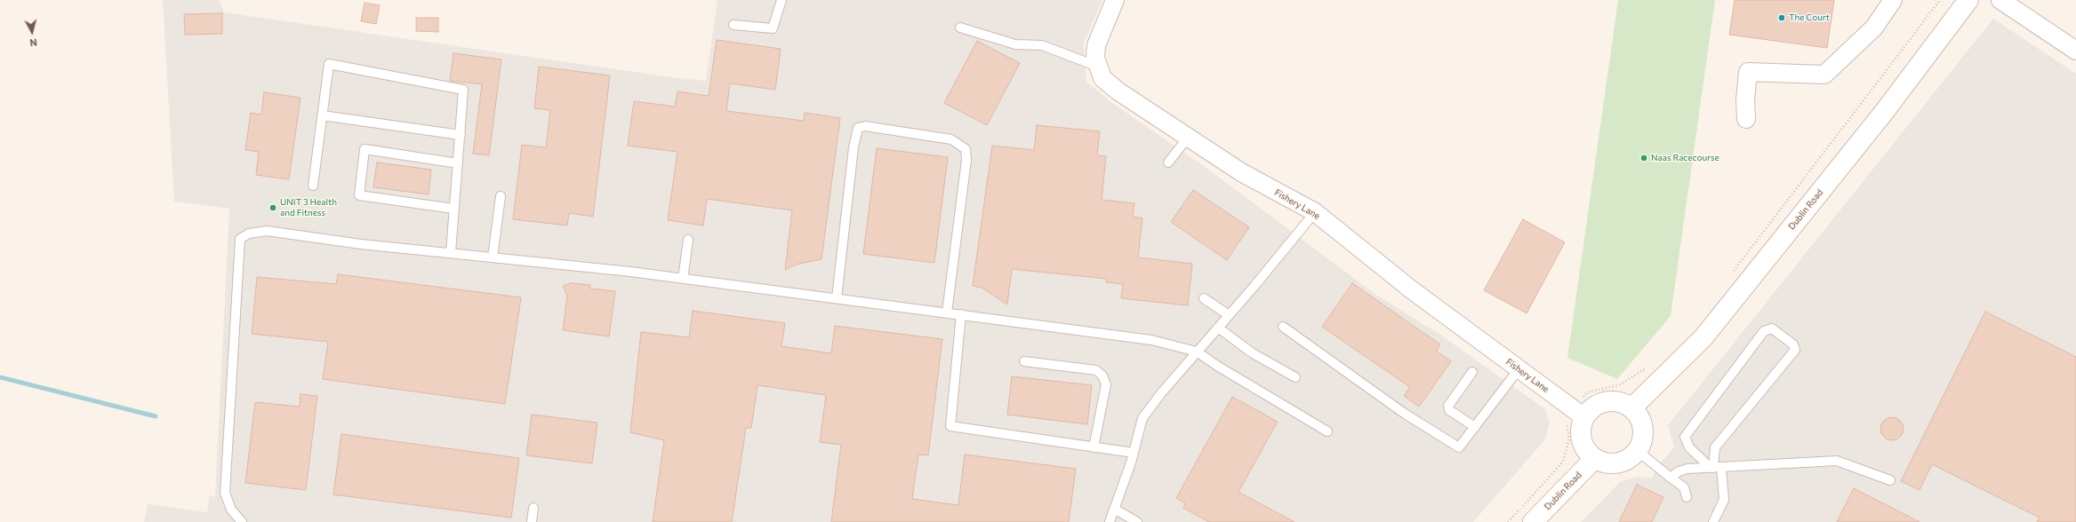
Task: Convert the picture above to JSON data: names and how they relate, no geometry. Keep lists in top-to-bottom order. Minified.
{"streets":{"main road":["Dublin Road"],"street":["Fishery Lane"]},"crossings":[["Fishery Lane","Dublin Road"]],"places":["The Court","Naas Racecourse","UNIT 3 Health and Fitness"],"north":"bottom"}
